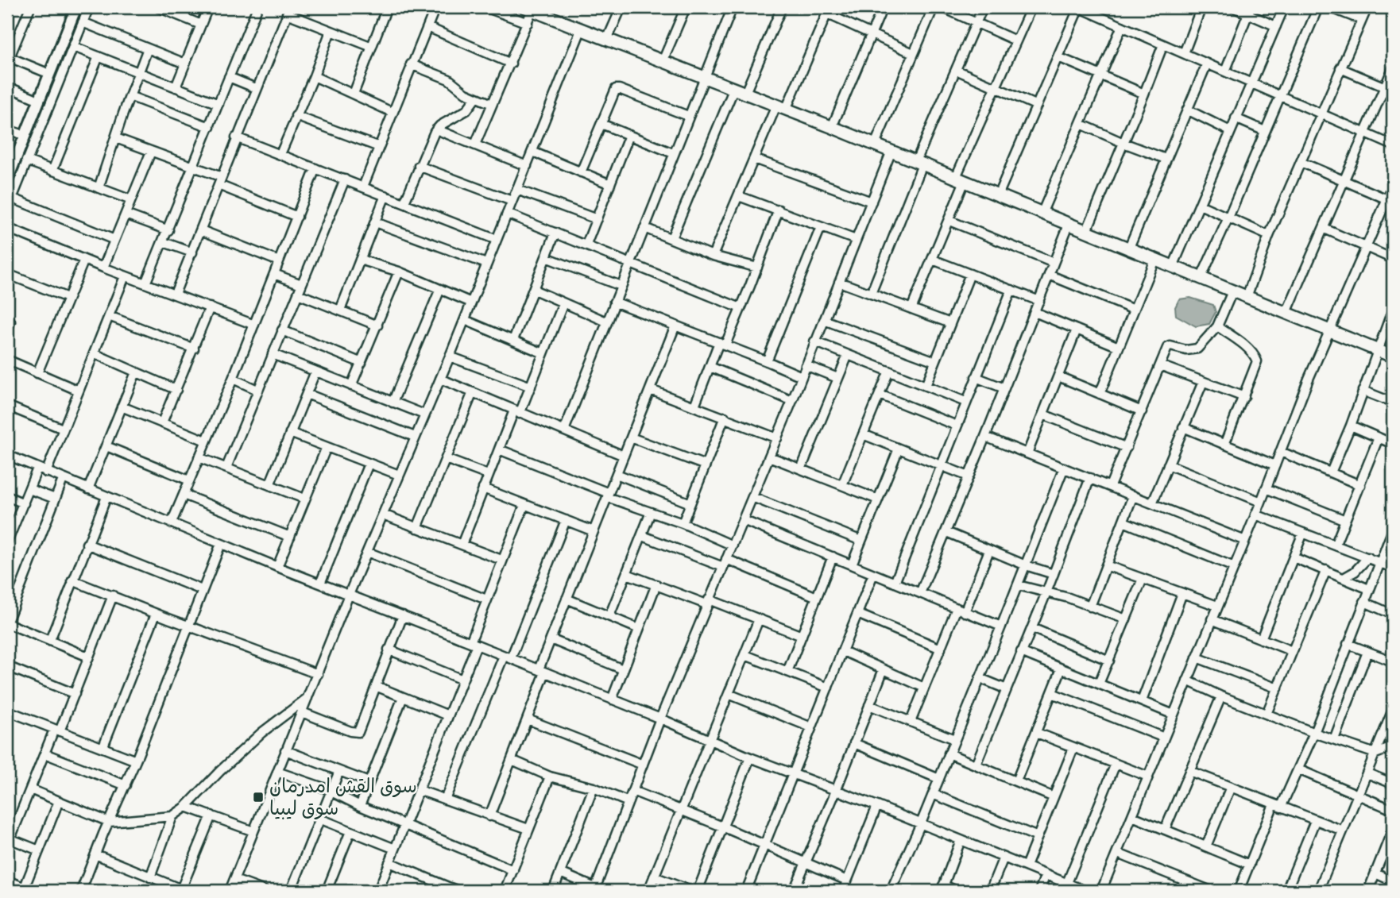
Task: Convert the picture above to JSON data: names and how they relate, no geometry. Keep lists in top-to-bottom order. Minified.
{"places":{"transit":["سوق القش امدرمان سوق ليبيا"]}}
